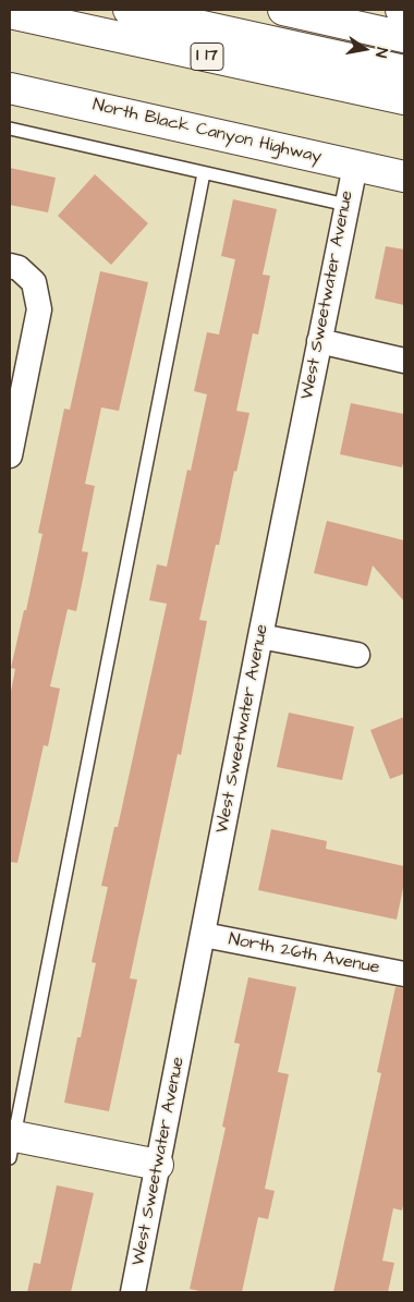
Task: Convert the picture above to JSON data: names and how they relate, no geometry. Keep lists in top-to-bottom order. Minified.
{"streets":{"main road":["I 17","North Black Canyon Highway"],"street":["West Sweetwater Avenue","North 26th Avenue"]},"crossings":[["North Black Canyon Highway","West Sweetwater Avenue"],["West Sweetwater Avenue","North 26th Avenue"]],"north":"right"}
